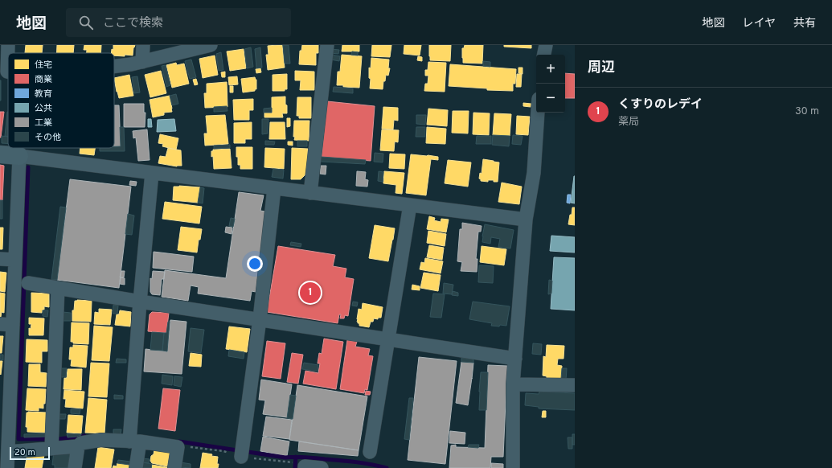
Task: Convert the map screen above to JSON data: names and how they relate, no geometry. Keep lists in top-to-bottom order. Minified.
{"legend":["住宅","商業","教育","公共","工業","その他"],"scale_bar":"20 m","page":{"header":"地図","search":"ここで検索","nav":["地図","レイヤ","共有"],"heading":"周辺","map_buttons":["+","−"],"list":[{"mark":"1","name":"くすりのレデイ","note":"薬局","value":"30 m"}],"pins":"1","scale":"20 m"}}
